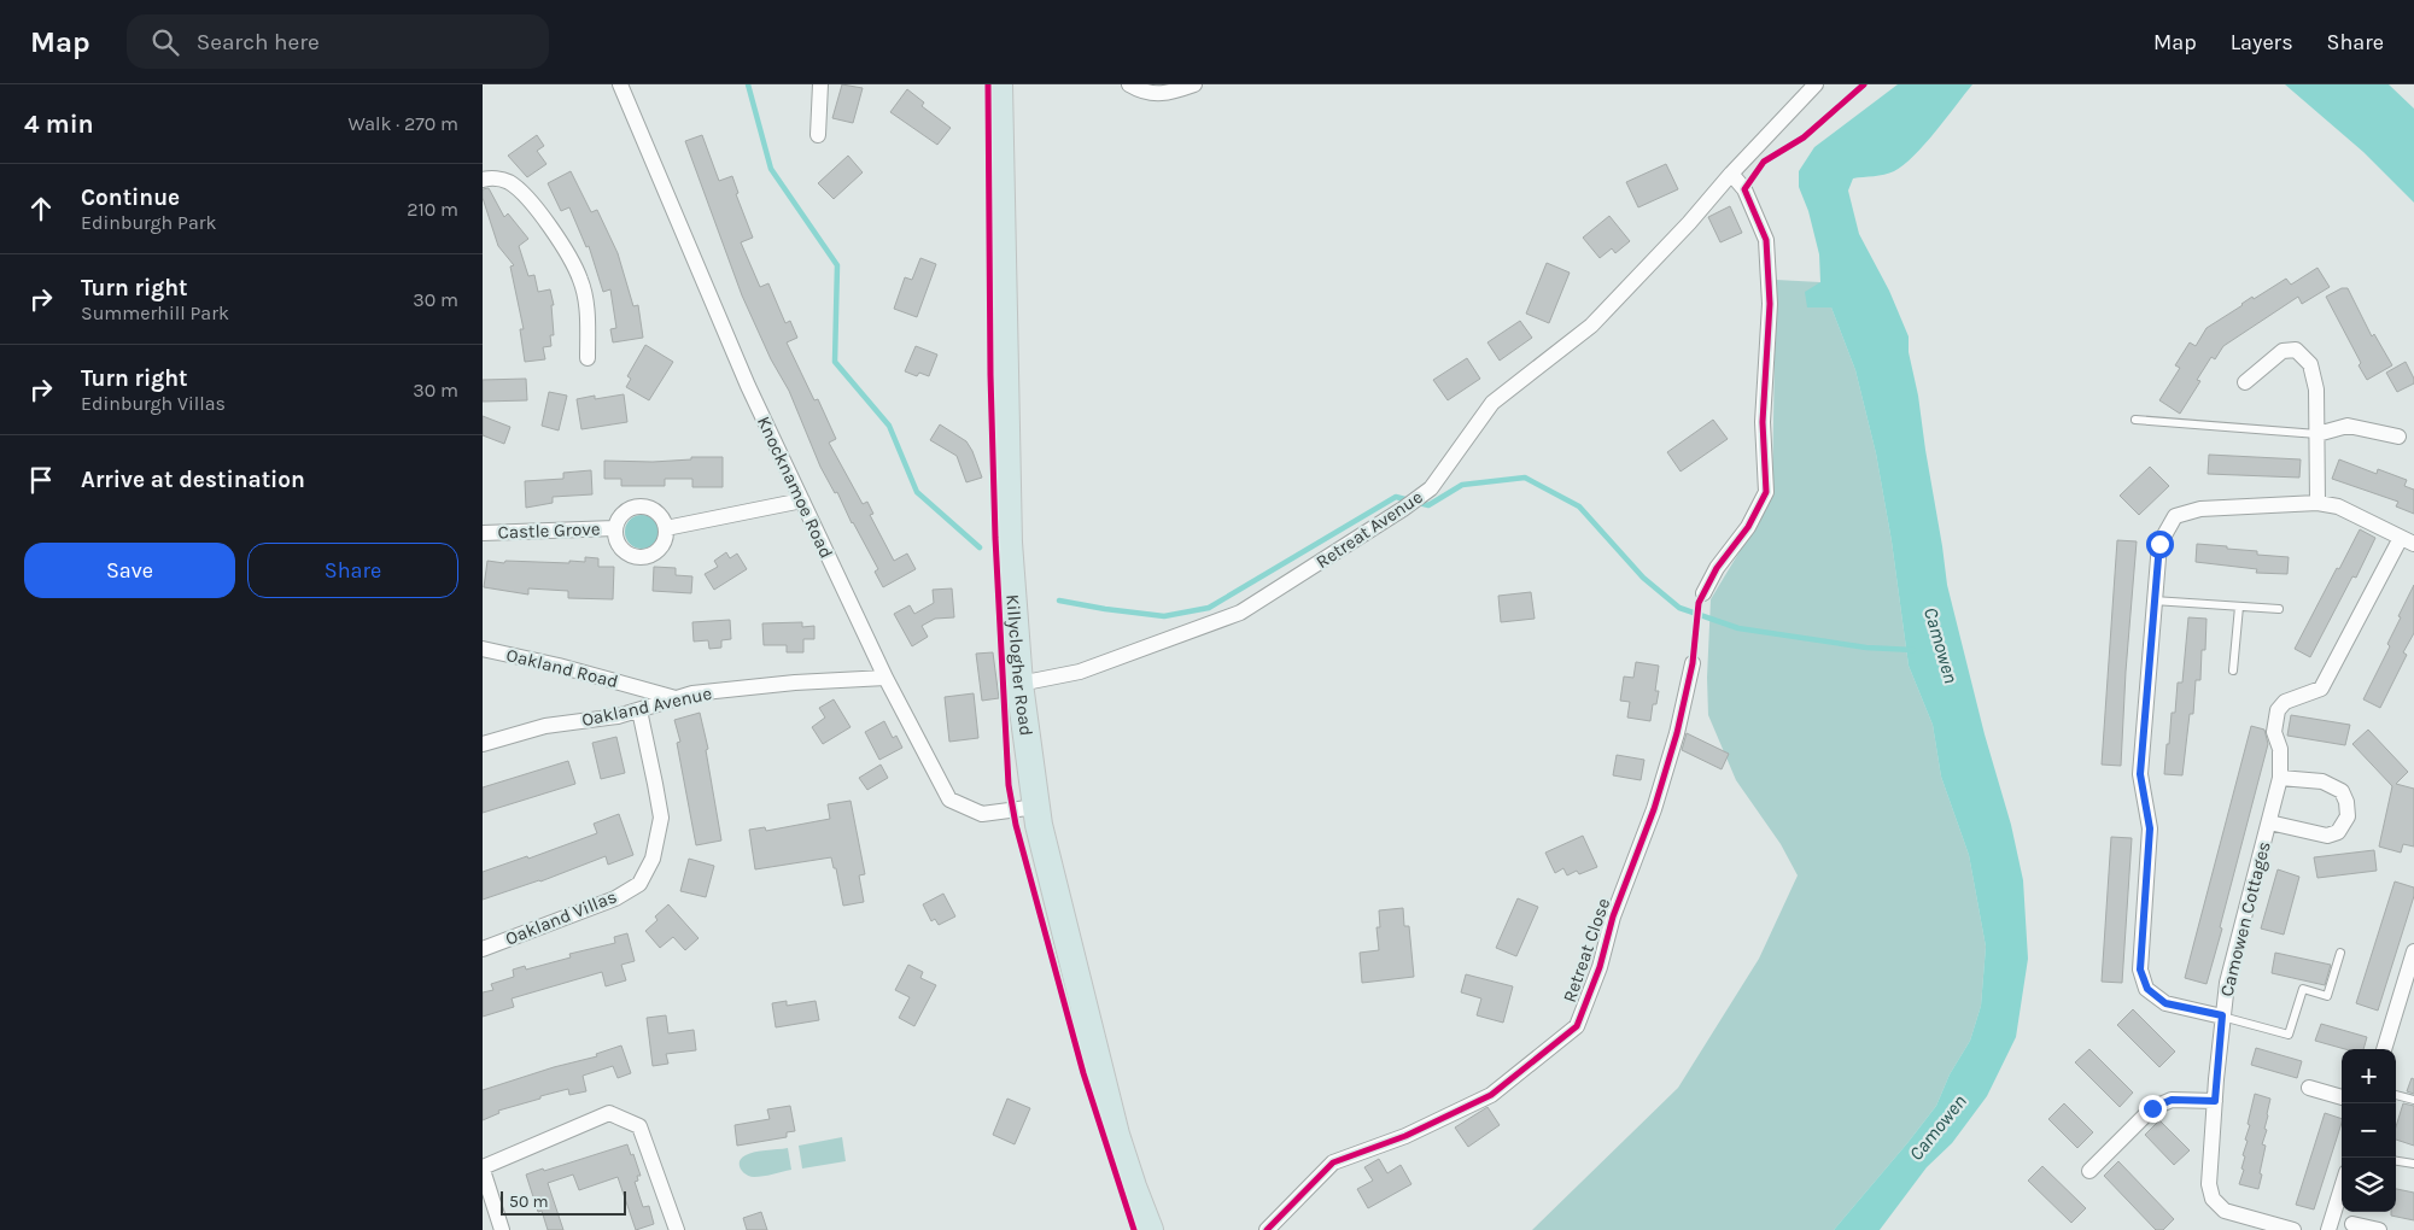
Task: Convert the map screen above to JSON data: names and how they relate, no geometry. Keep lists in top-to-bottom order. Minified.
{"streets":{"highway":["Killyclogher Road"],"street":["Knocknamoe Road","Retreat Avenue","Castle Grove","Oakland Road","Oakland Avenue","Oakland Villas","Camowen Cottages","Retreat Close"]},"crossings":[["Knocknamoe Road","Killyclogher Road"],["Knocknamoe Road","Oakland Avenue"],["Retreat Avenue","Killyclogher Road"],["Oakland Road","Oakland Avenue"],["Oakland Avenue","Oakland Villas"]],"water":["Camowen"],"scale_bar":"50 m","page":{"header":"Map","search":"Search here","nav":["Map","Layers","Share"],"heading":["4 min","Walk · 270 m"],"list":[["Continue","Edinburgh Park","210 m"],["Turn right","Summerhill Park","30 m"],["Turn right","Edinburgh Villas","30 m"],"Arrive at destination"],"buttons":["Save","Share"],"map_buttons":["+","−"],"scale":"50 m"}}
